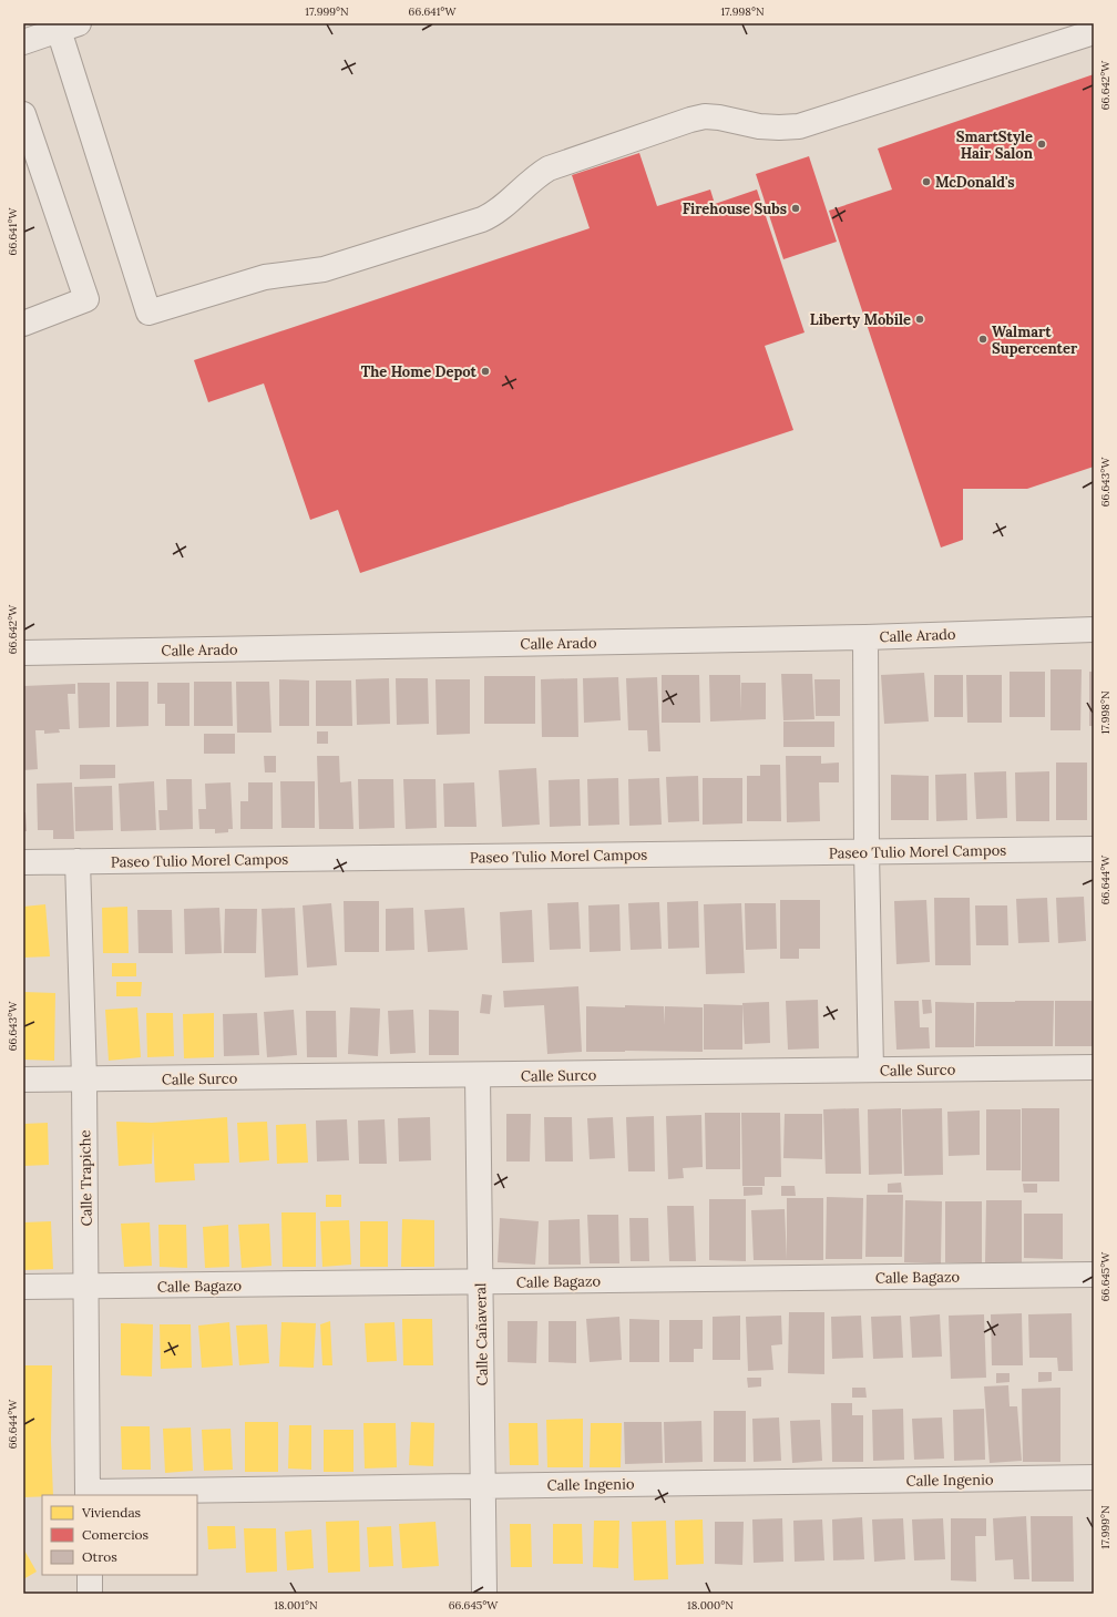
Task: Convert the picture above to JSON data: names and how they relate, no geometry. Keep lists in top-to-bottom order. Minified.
{"streets":{"street":["Calle Arado","Paseo Tulio Morel Campos","Calle Surco","Calle Trapiche","Calle Bagazo","Calle Cañaveral","Calle Ingenio"]},"crossings":[["Paseo Tulio Morel Campos","Calle Trapiche"],["Calle Surco","Calle Trapiche"],["Calle Surco","Calle Cañaveral"],["Calle Trapiche","Calle Bagazo"],["Calle Trapiche","Calle Ingenio"],["Calle Bagazo","Calle Cañaveral"],["Calle Cañaveral","Calle Ingenio"]],"places":["SmartStyle Hair Salon","McDonald's","Firehouse Subs","Liberty Mobile","Walmart Supercenter","The Home Depot"],"legend":["Viviendas","Comercios","Otros"],"coordinates":["17.999°N","66.641°W","17.998°N","66.642°W","66.643°W","66.644°W","66.645°W","18.001°N","18.000°N"]}
